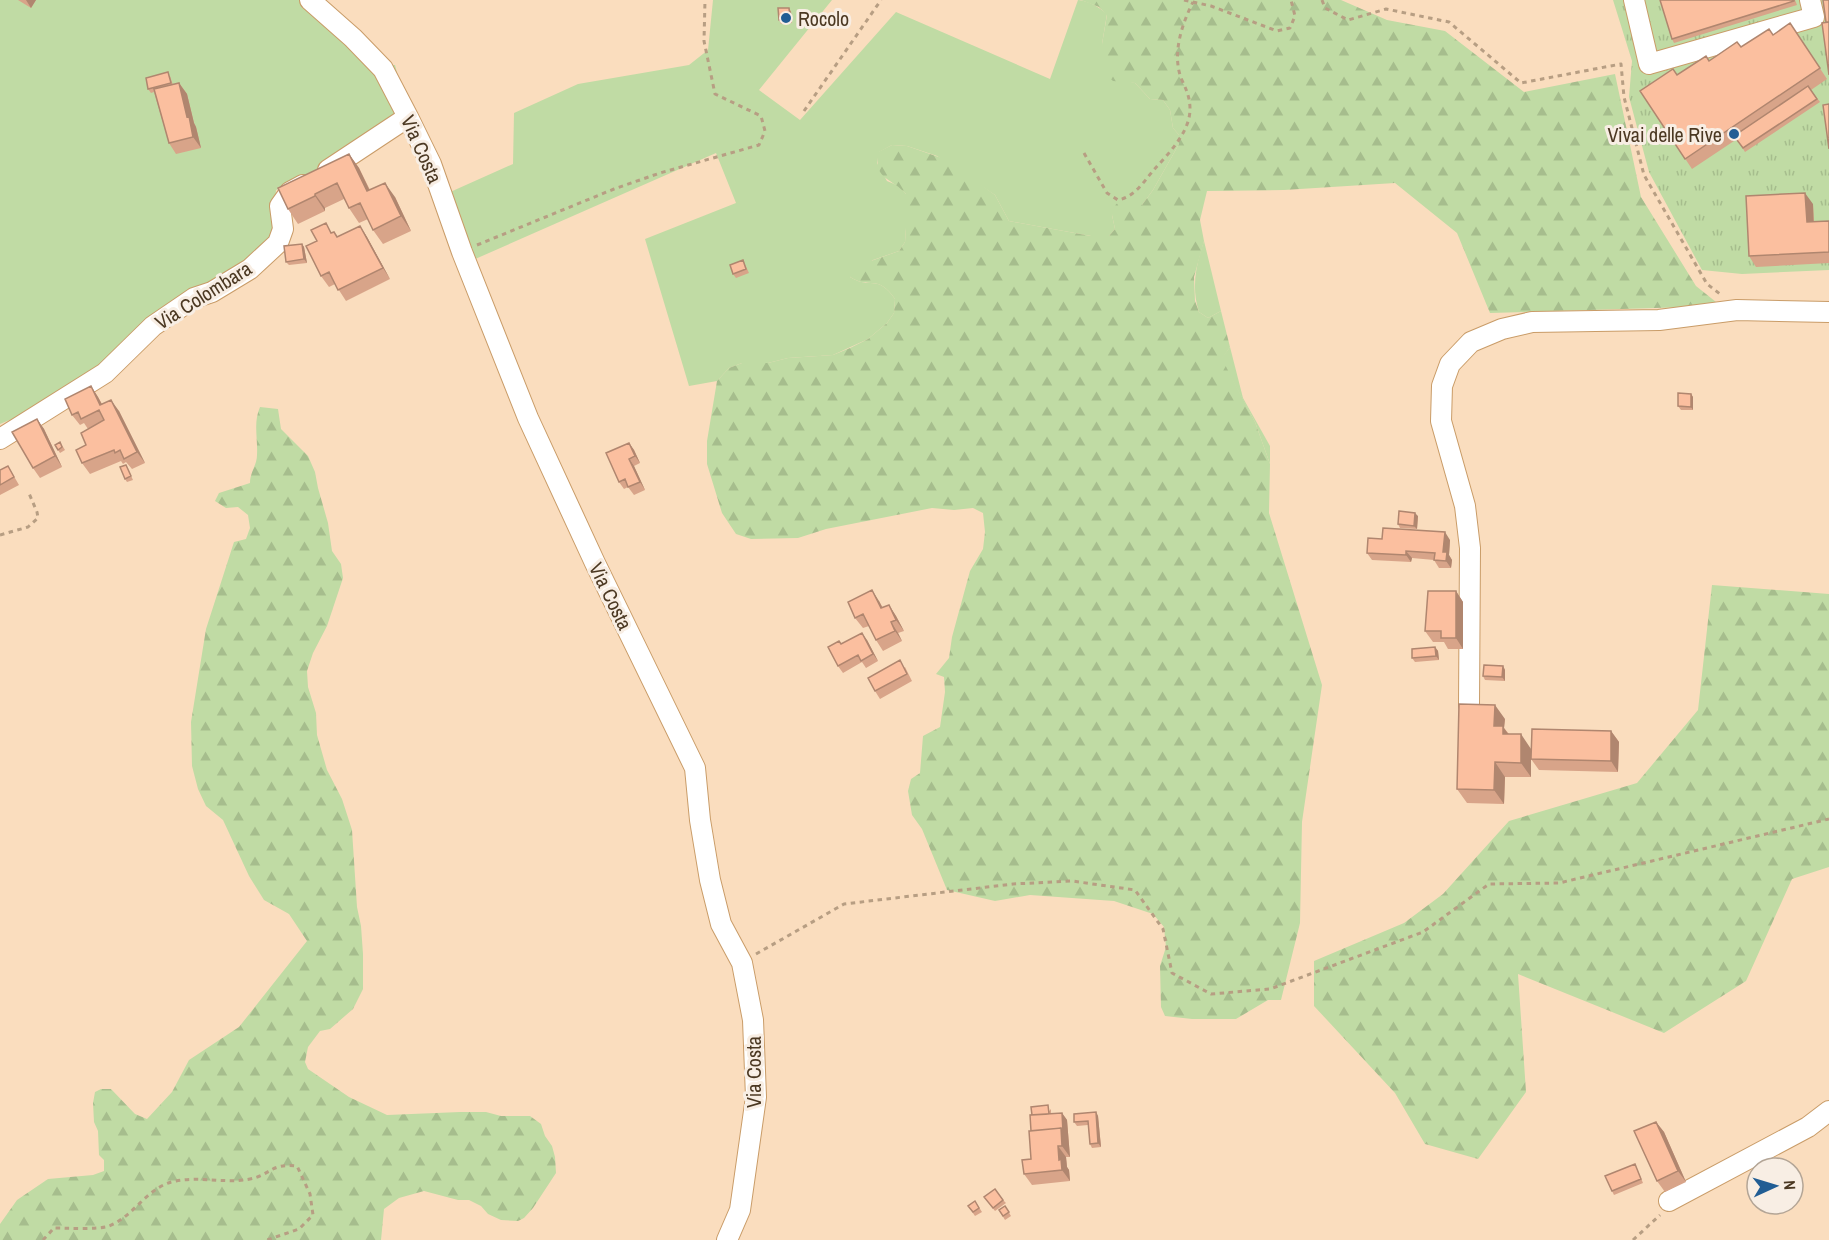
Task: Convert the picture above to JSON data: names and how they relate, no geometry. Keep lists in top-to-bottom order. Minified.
{"streets":{"street":["Via Costa","Via Colombara"]},"crossings":[["Via Costa","Via Colombara"]],"places":["Rocolo","Vivai delle Rive"],"north":"right"}
